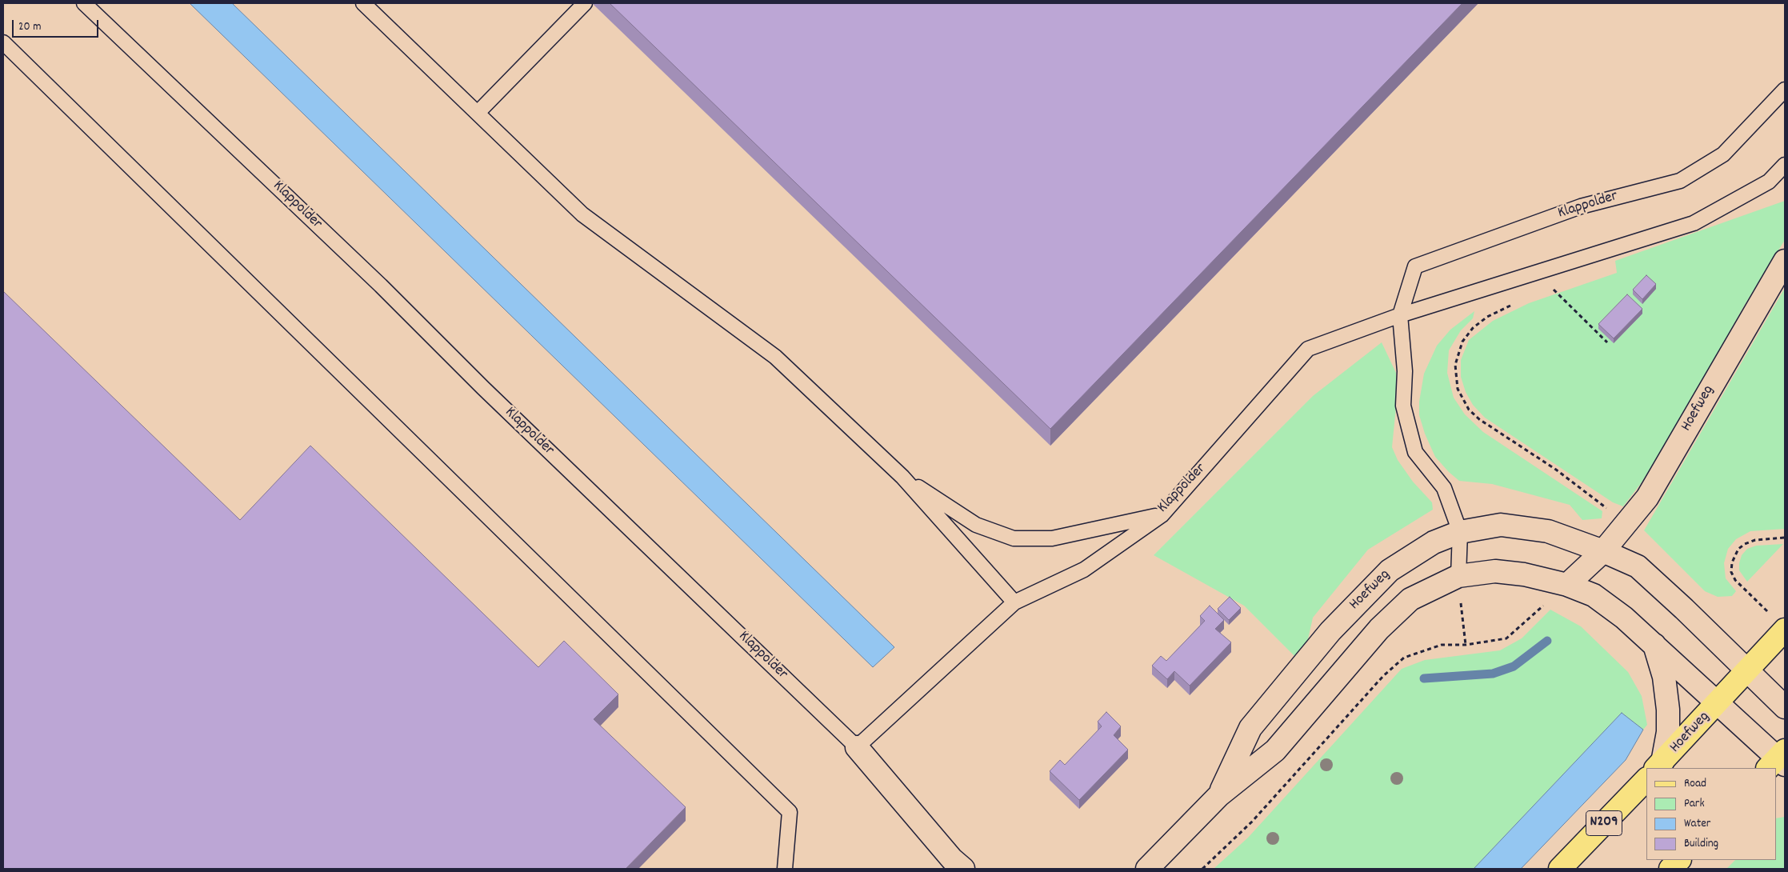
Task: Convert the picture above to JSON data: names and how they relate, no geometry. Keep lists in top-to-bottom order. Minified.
{"streets":{"main road":["Hoefweg","N209"],"street":["Klappolder"]},"crossings":[["Klappolder","Hoefweg"]],"legend":["Road","Park","Water","Building"],"scale_bar":"20 m"}
